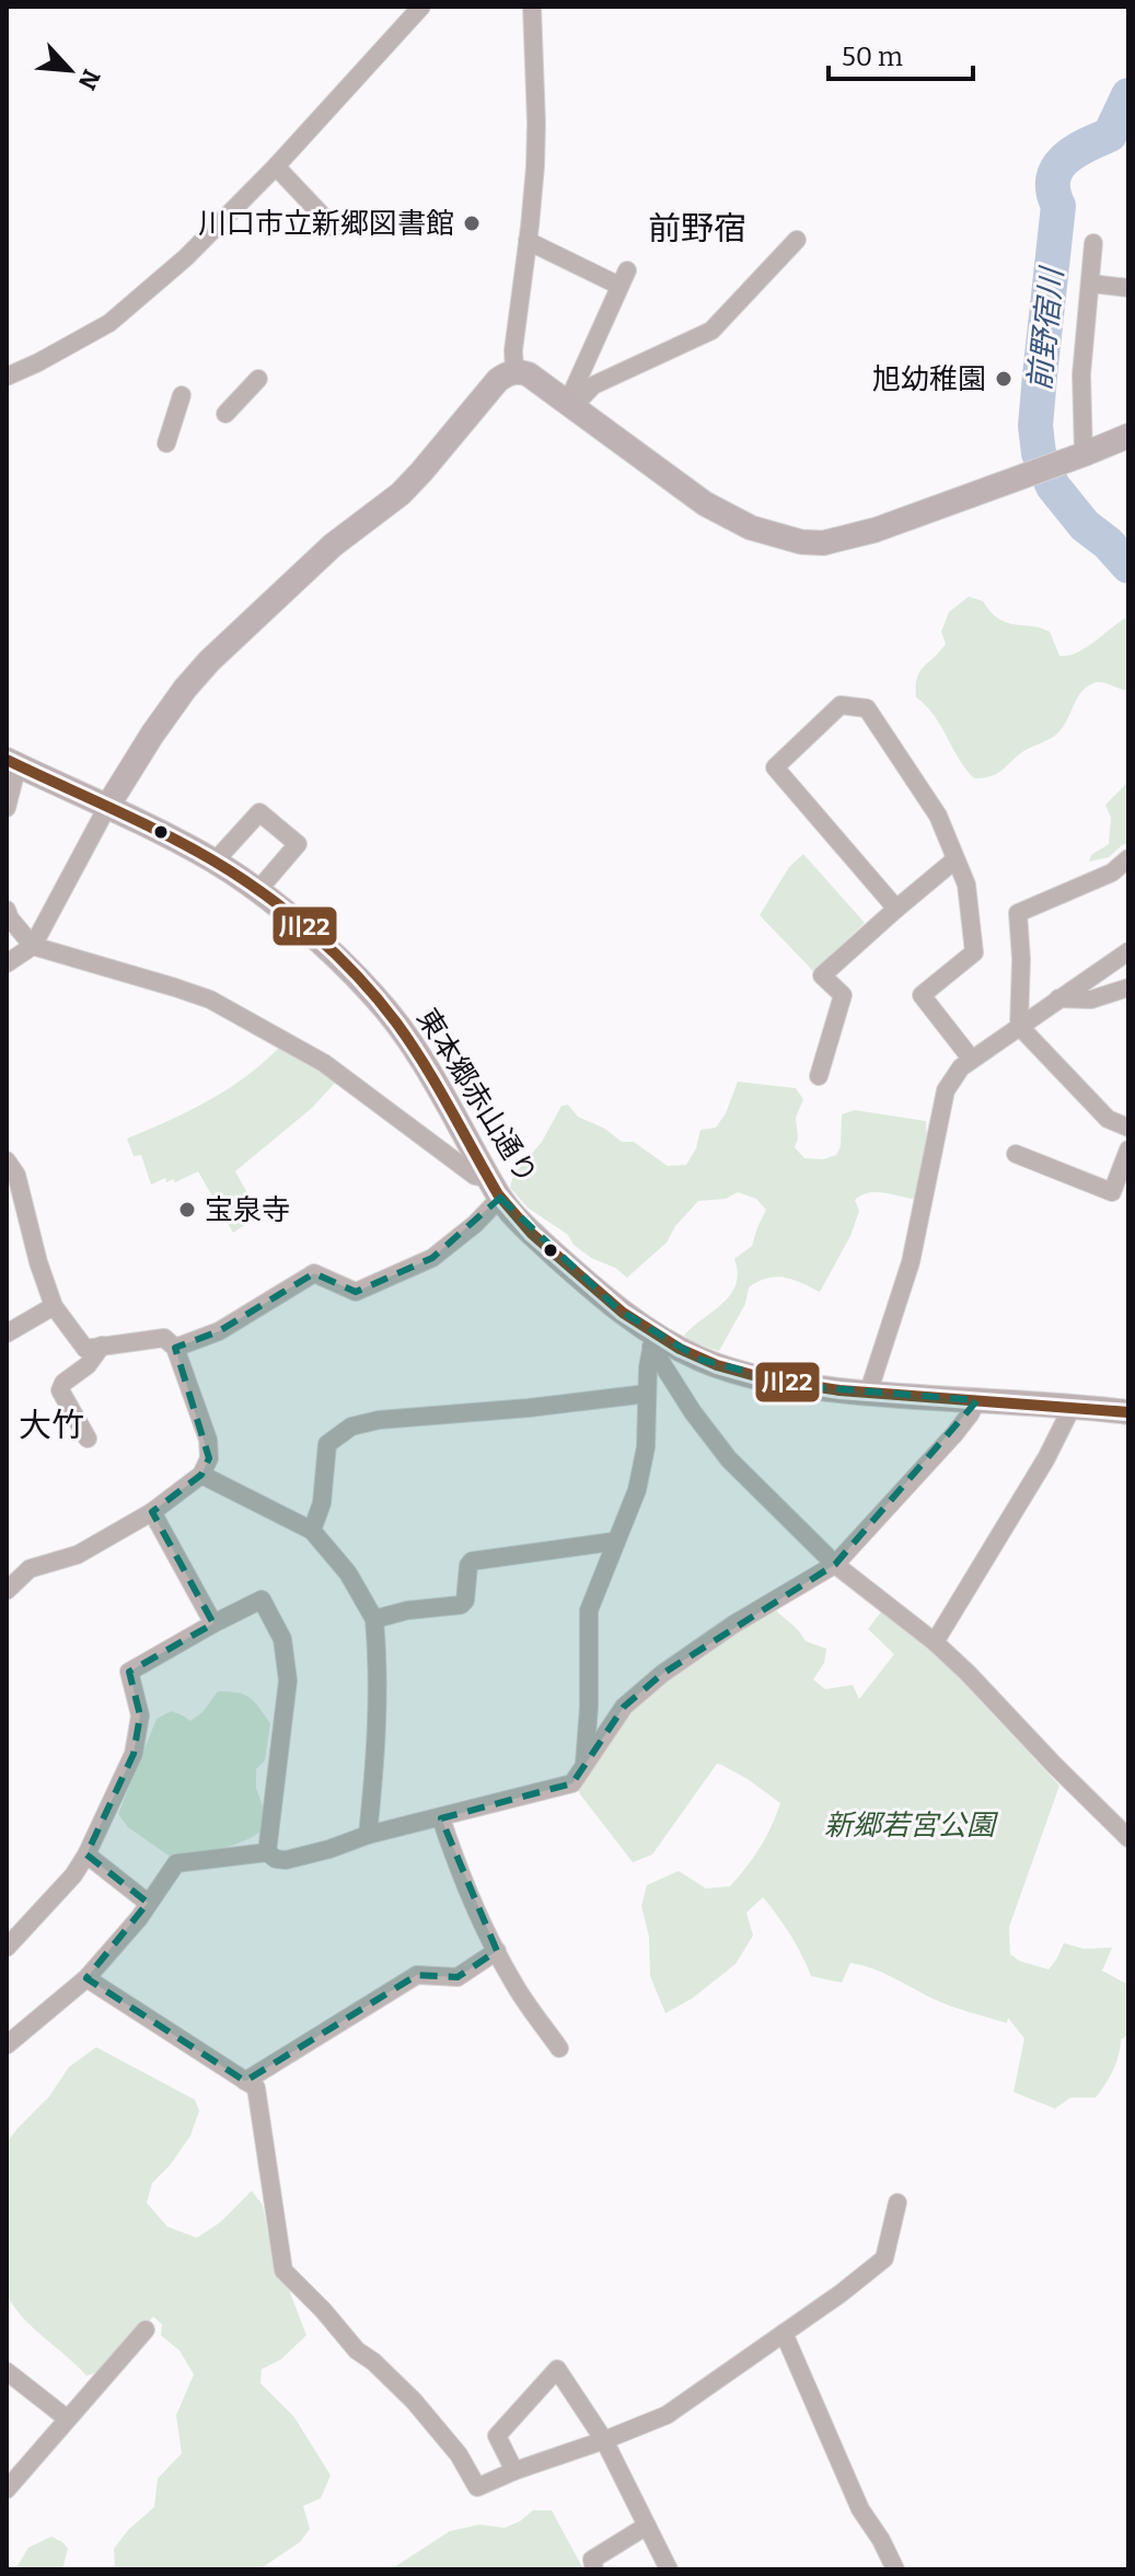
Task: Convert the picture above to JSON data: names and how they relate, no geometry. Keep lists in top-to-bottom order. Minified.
{"streets":{"street":["東本郷赤山通り"]},"districts":["前野宿","大竹"],"water":["前野宿川"],"parks":["新郷若宮公園"],"places":["川口市立新郷図書館","旭幼稚園","宝泉寺"],"lines":["transit line 川22"],"scale_bar":"50 m","north":"bottom right"}
